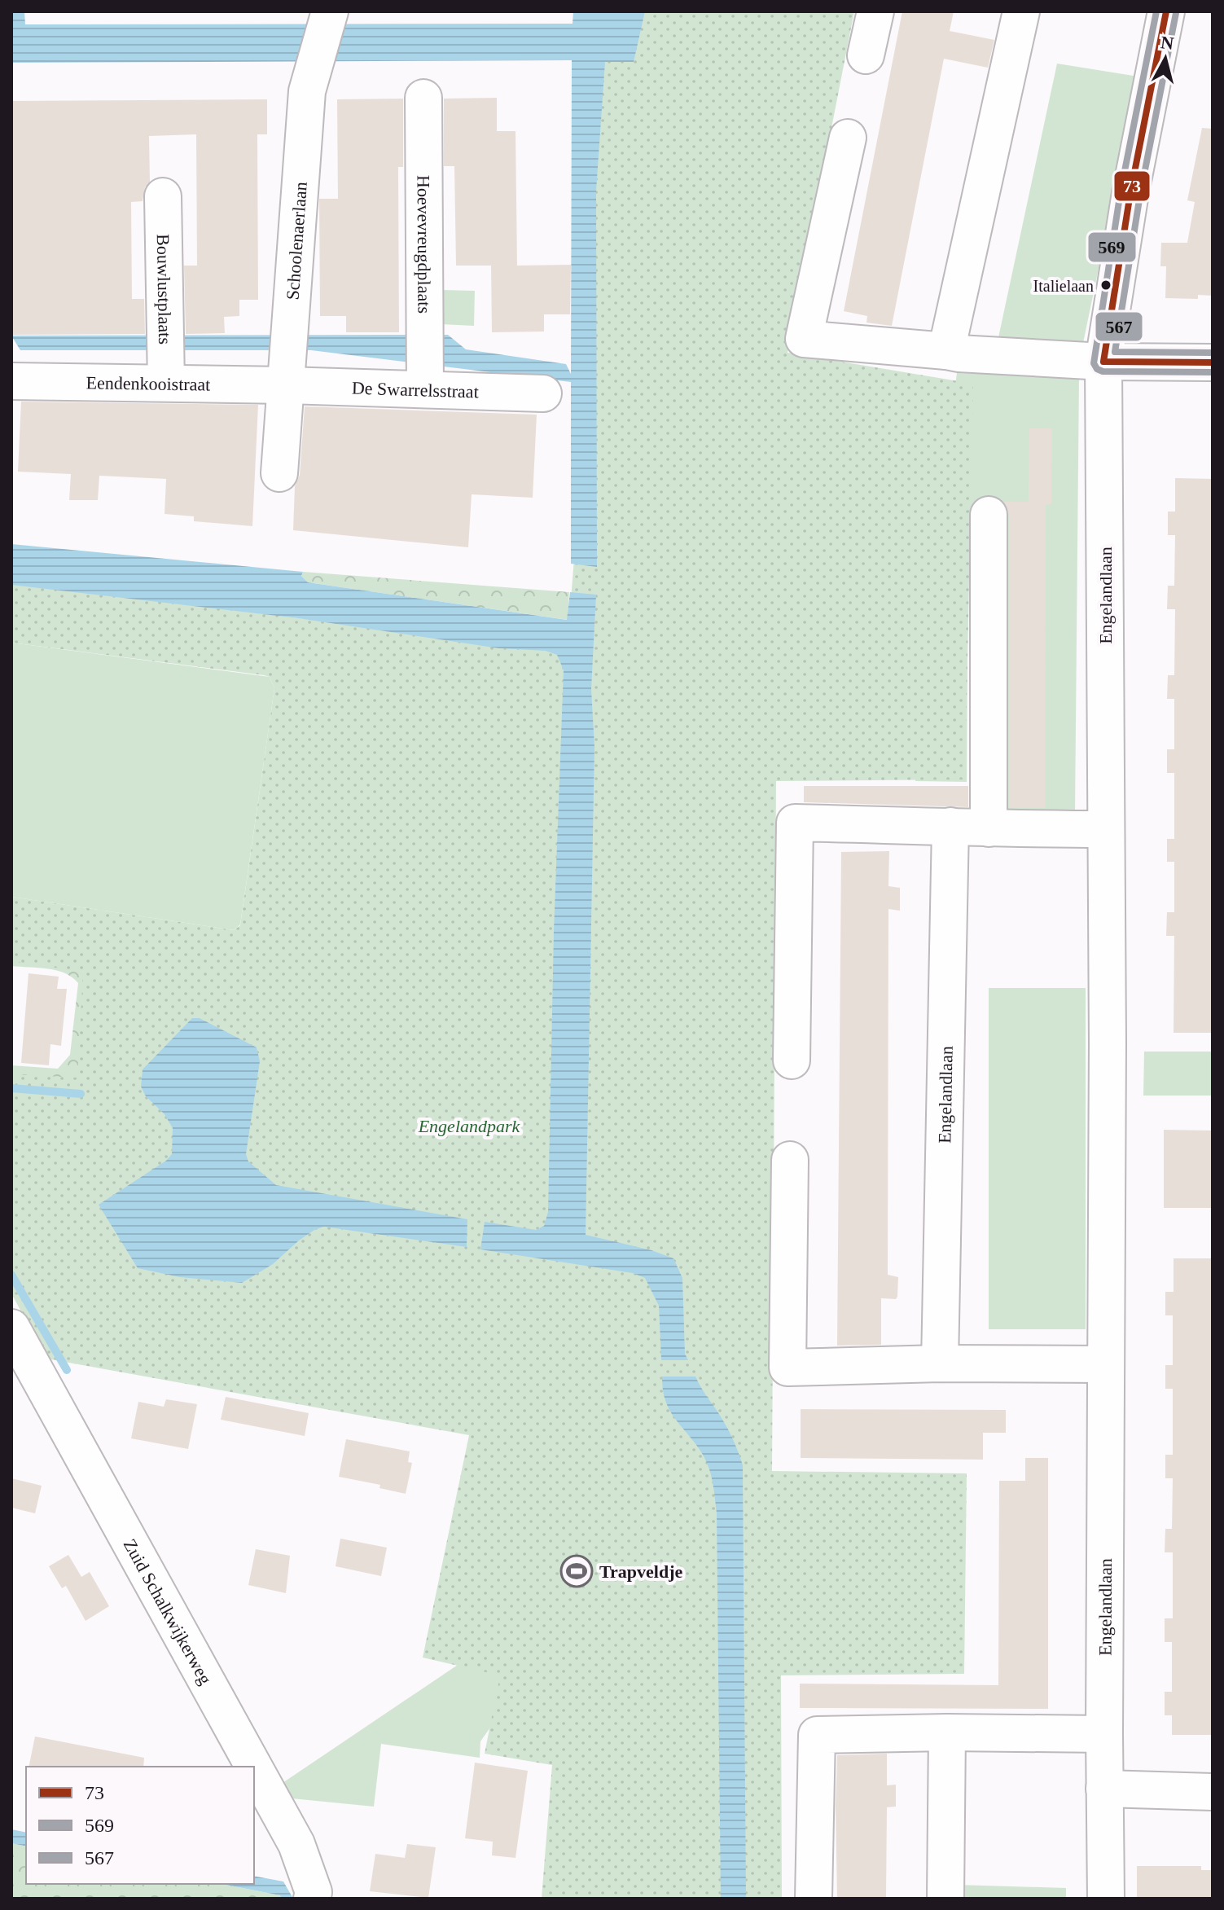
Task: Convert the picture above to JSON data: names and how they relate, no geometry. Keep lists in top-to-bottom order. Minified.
{"streets":{"street":["Schoolenaerlaan","Hoevevreugdplaats","Bouwlustplaats","Eendenkooistraat","De Swarrelsstraat","Engelandlaan","Zuid Schalkwijkerweg"]},"crossings":[["Schoolenaerlaan","Eendenkooistraat"],["Schoolenaerlaan","De Swarrelsstraat"],["Hoevevreugdplaats","De Swarrelsstraat"],["Bouwlustplaats","Eendenkooistraat"],["Eendenkooistraat","De Swarrelsstraat"]],"parks":["Engelandpark"],"places":{"other":["Italielaan"],"sports":["Trapveldje"]},"lines":["transit line 73","transit line 569","transit line 567"],"legend":["73","569","567"],"north":"top"}
